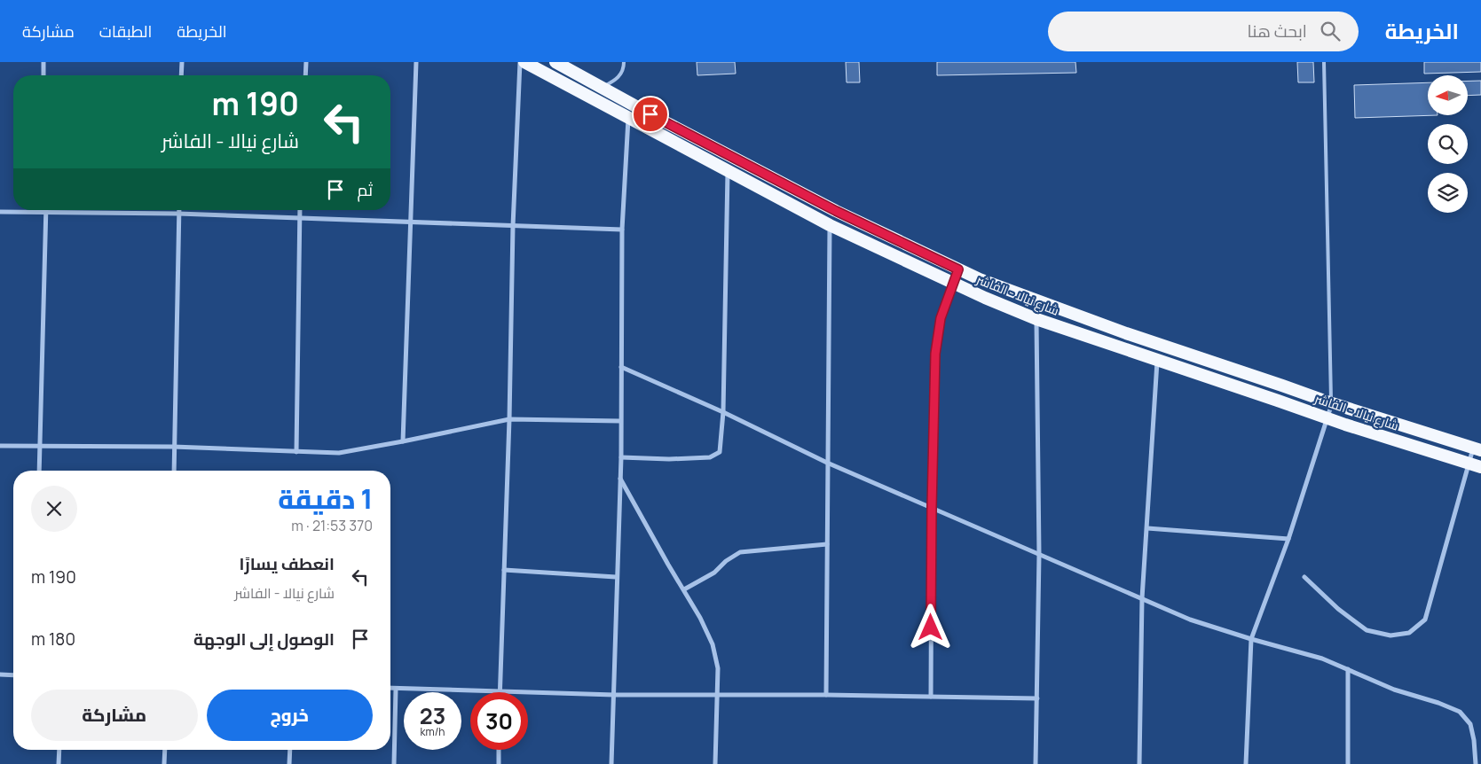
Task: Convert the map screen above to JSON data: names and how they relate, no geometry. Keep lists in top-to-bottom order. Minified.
{"streets":{"highway":["شارع نيالا - الفاشر"]},"north":"left","page":{"header":"الخريطة","search":"ابحث هنا","nav":["الخريطة","الطبقات","مشاركة"],"turn":["190 m","شارع نيالا - الفاشر"],"then":"ثم","heading":["1 دقيقة","370 m · 21:53"],"list":[{"name":"انعطف يسارًا","note":"شارع نيالا - الفاشر","value":"190 m"},{"name":"الوصول إلى الوجهة","value":"180 m"}],"buttons":["خروج","مشاركة"],"speed":"23 km/h","limit":"30"}}
